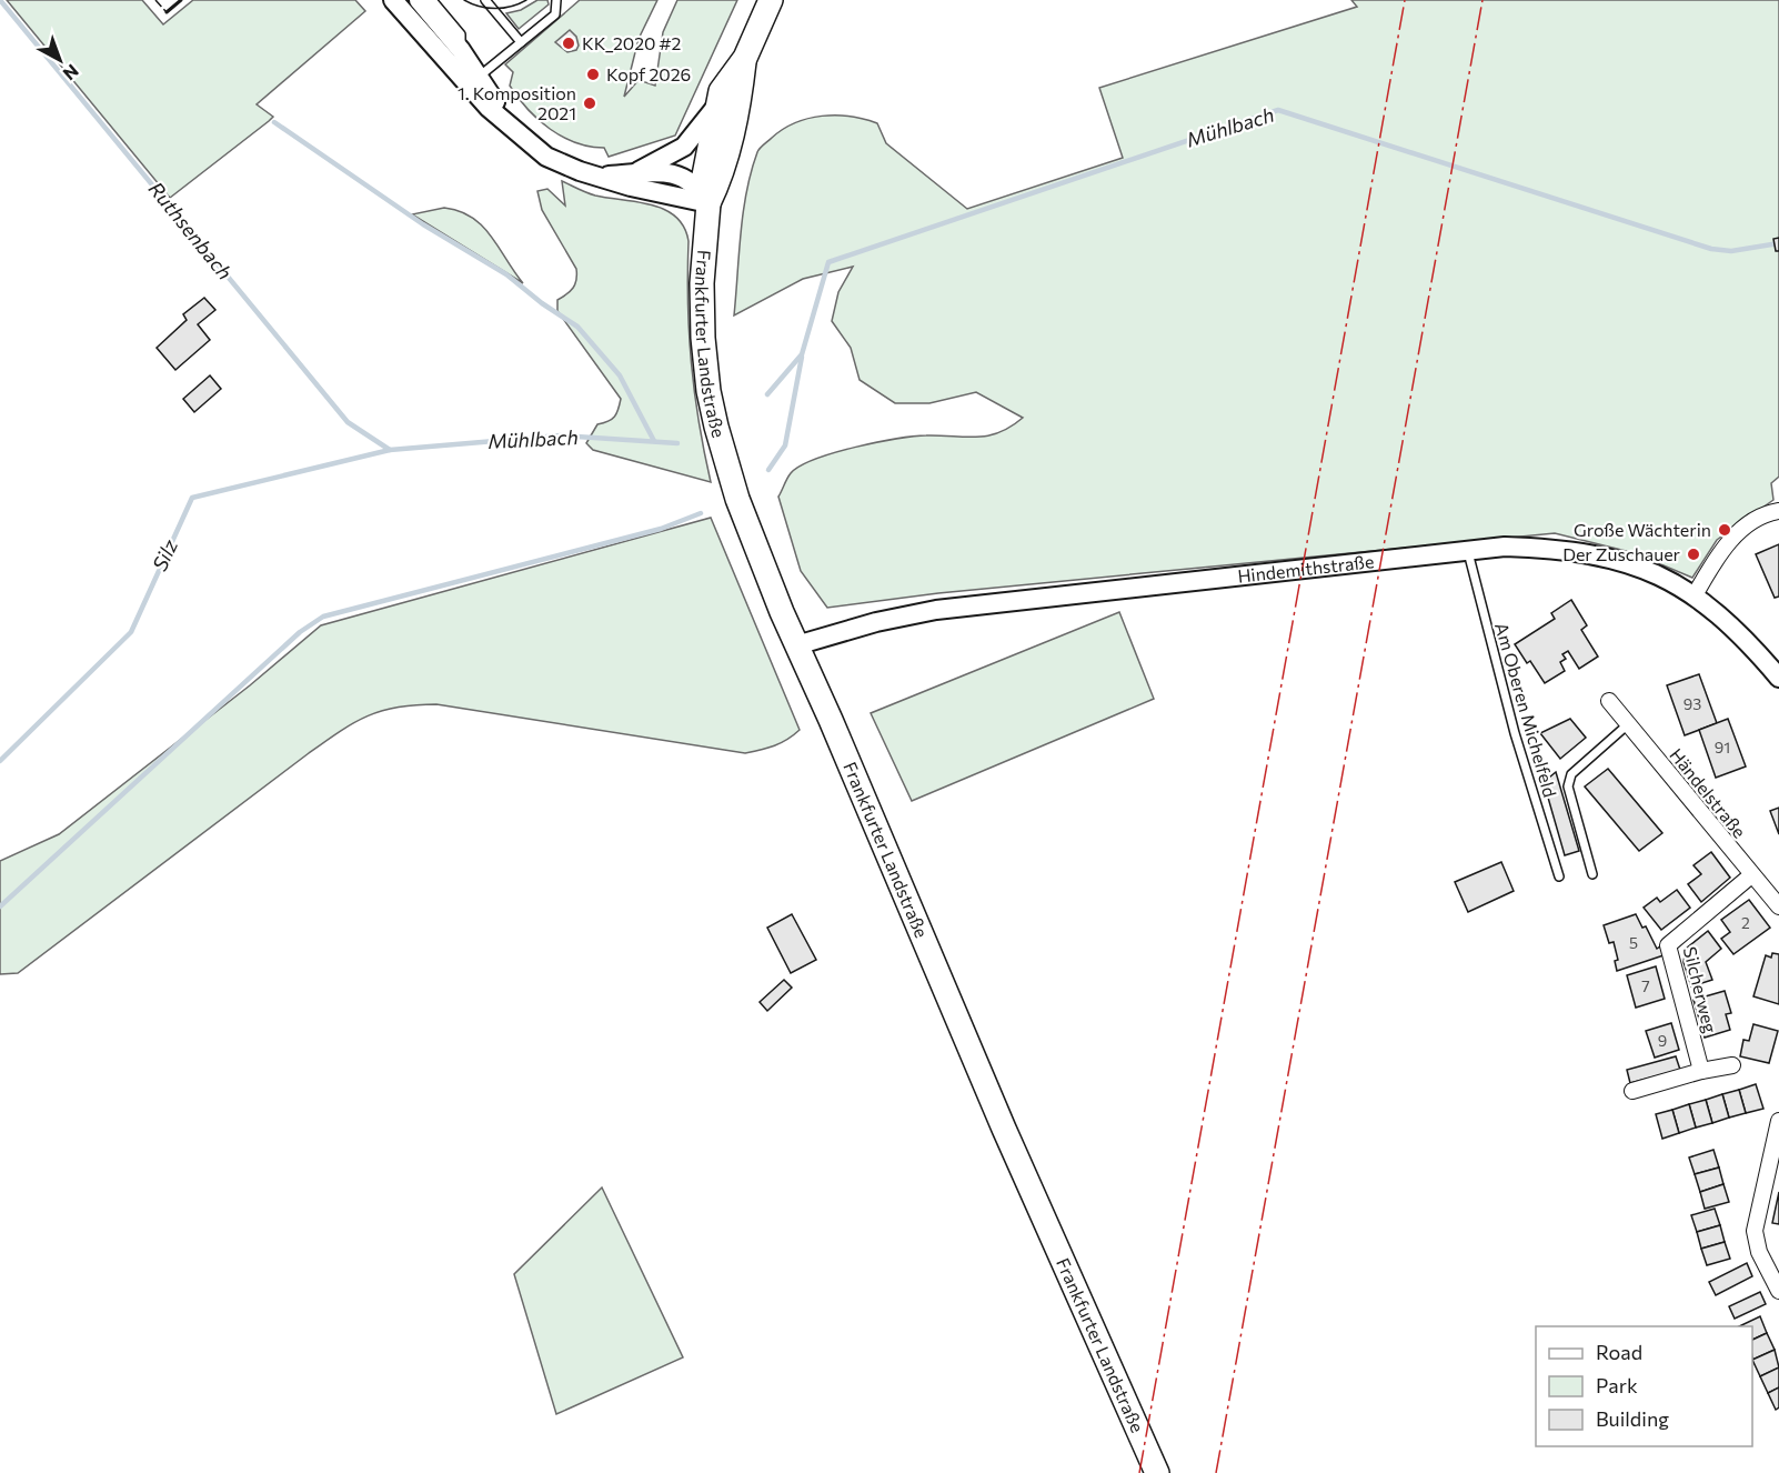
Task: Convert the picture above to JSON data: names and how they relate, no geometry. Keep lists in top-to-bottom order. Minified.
{"streets":{"main road":["Frankfurter Landstraße"],"street":["Hindemithstraße","Händelstraße","Silcherweg"],"lane":["Am Oberen Michelfeld"]},"crossings":[["Frankfurter Landstraße","Hindemithstraße"],["Hindemithstraße","Am Oberen Michelfeld"],["Händelstraße","Silcherweg"]],"water":["Mühlbach","Ruthsenbach","Silz"],"places":["KK_2020 #2","Kopf 2026","1. Komposition 2021","Große Wächterin","Der Zuschauer"],"house_numbers":["93","91","2","5","7","9"],"legend":["Road","Park","Building"],"north":"bottom right"}
